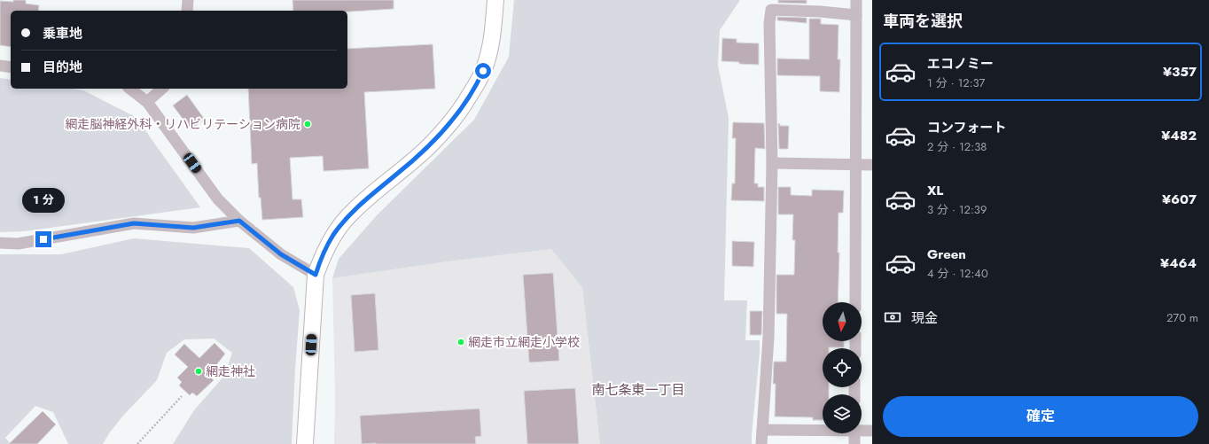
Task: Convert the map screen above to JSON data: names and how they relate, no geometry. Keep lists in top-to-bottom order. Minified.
{"districts":["南七条東一丁目"],"places":["網走脳神経外科・リハビリテーション病院","網走市立網走小学校","網走神社"],"north":"bottom","page":{"heading":"車両を選択","banner":["乗車地","目的地"],"list":[{"name":"エコノミー","note":"1 分 · 12:37","value":"¥357"},{"name":"コンフォート","note":"2 分 · 12:38","value":"¥482"},{"name":"XL","note":"3 分 · 12:39","value":"¥607"},{"name":"Green","note":"4 分 · 12:40","value":"¥464"}],"bubble":"1 分","pay":["現金","270 m"],"buttons":"確定"}}
